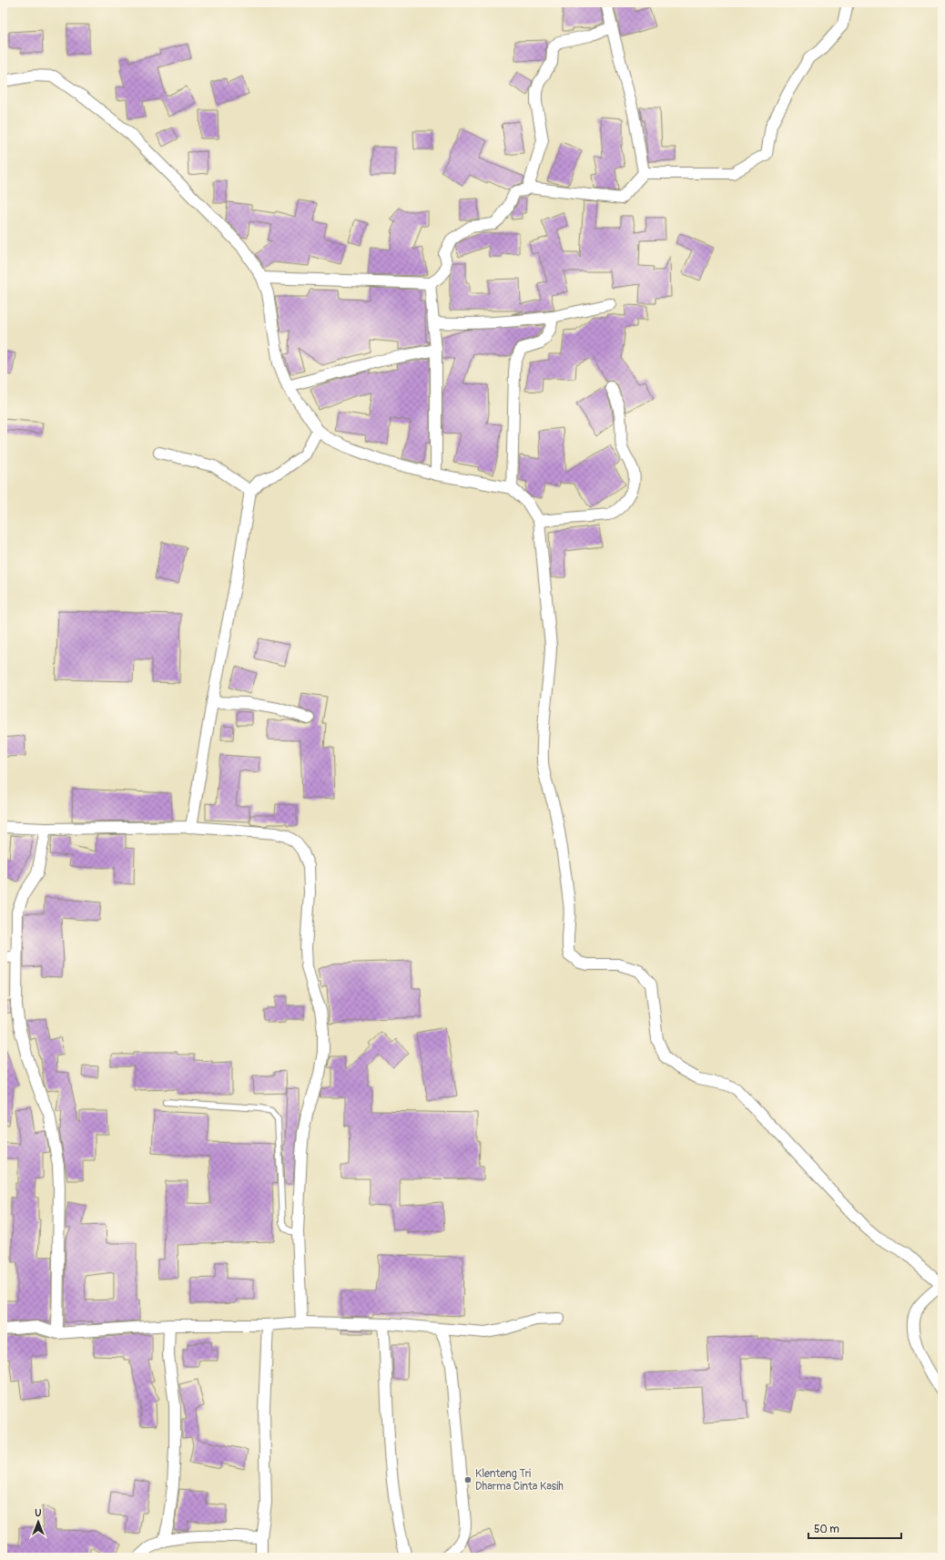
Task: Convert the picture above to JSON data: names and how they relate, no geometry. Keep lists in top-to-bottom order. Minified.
{"places":["Klenteng Tri Dharma Cinta Kasih"],"scale_bar":"50 m","north":"top"}
